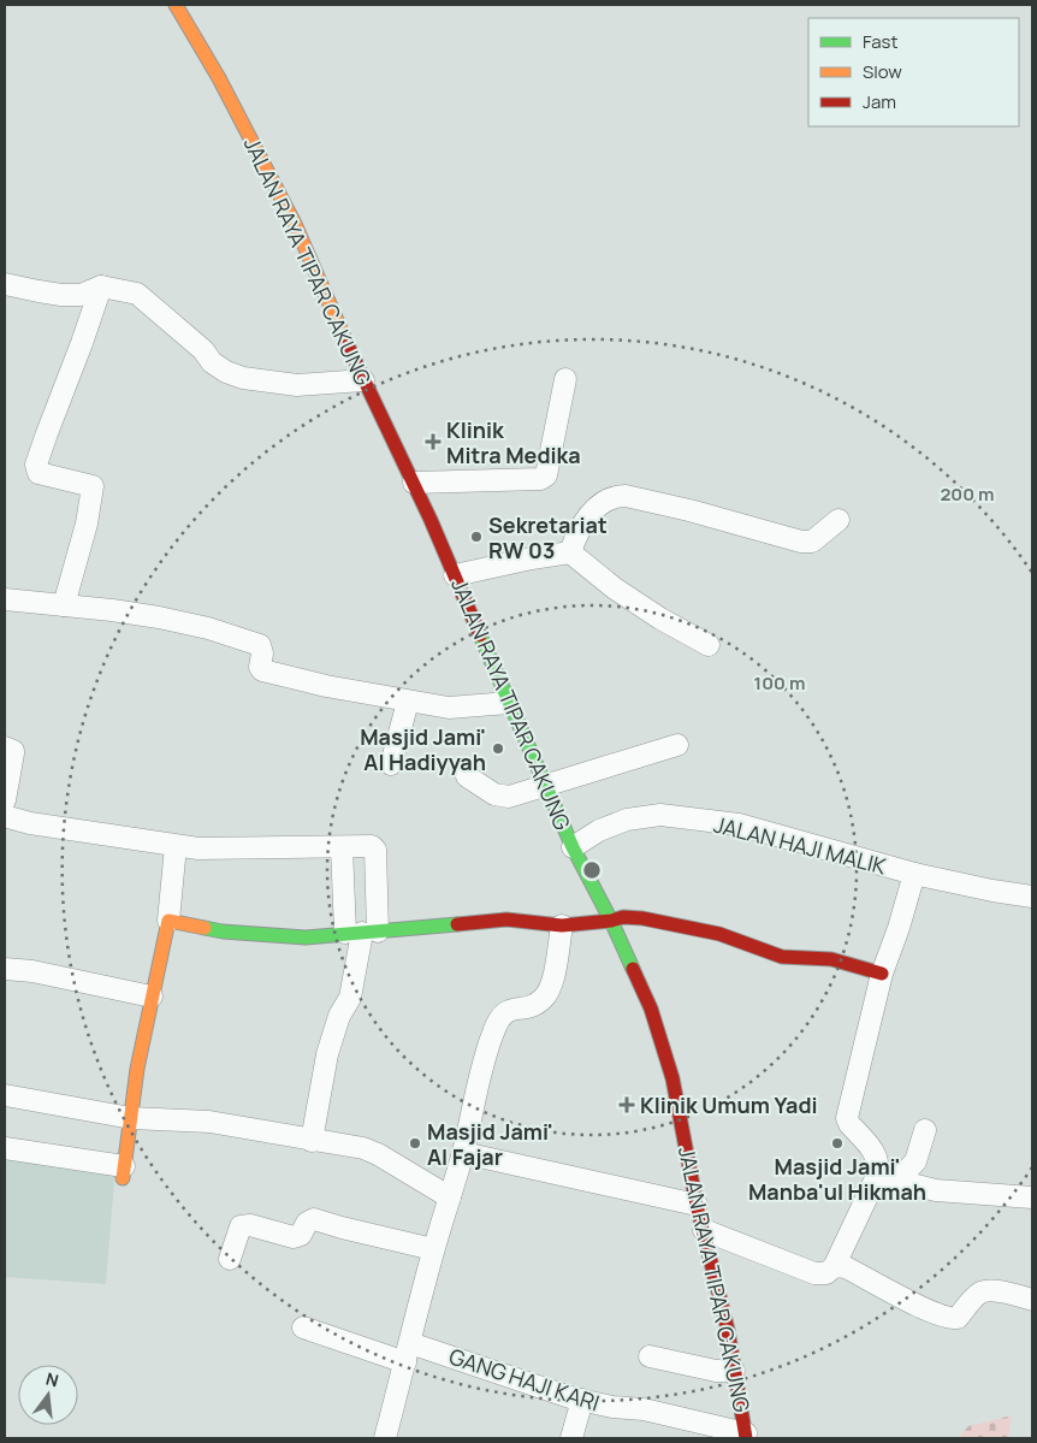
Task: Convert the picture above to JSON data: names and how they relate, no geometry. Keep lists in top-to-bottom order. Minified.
{"streets":{"street":["JALAN RAYA TIPAR CAKUNG","JALAN HAJI MALIK","GANG HAJI KARI"]},"crossings":[["JALAN RAYA TIPAR CAKUNG","JALAN HAJI MALIK"],["JALAN RAYA TIPAR CAKUNG","GANG HAJI KARI"]],"places":{"health":["Klinik Mitra Medika","Klinik Umum Yadi"],"other":["Sekretariat RW 03","Masjid Jami' Al Hadiyyah","Masjid Jami' Al Fajar","Masjid Jami' Manba'ul Hikmah"]},"legend":["Fast","Slow","Jam"],"north":"top","rings":["200 m","100 m"]}
